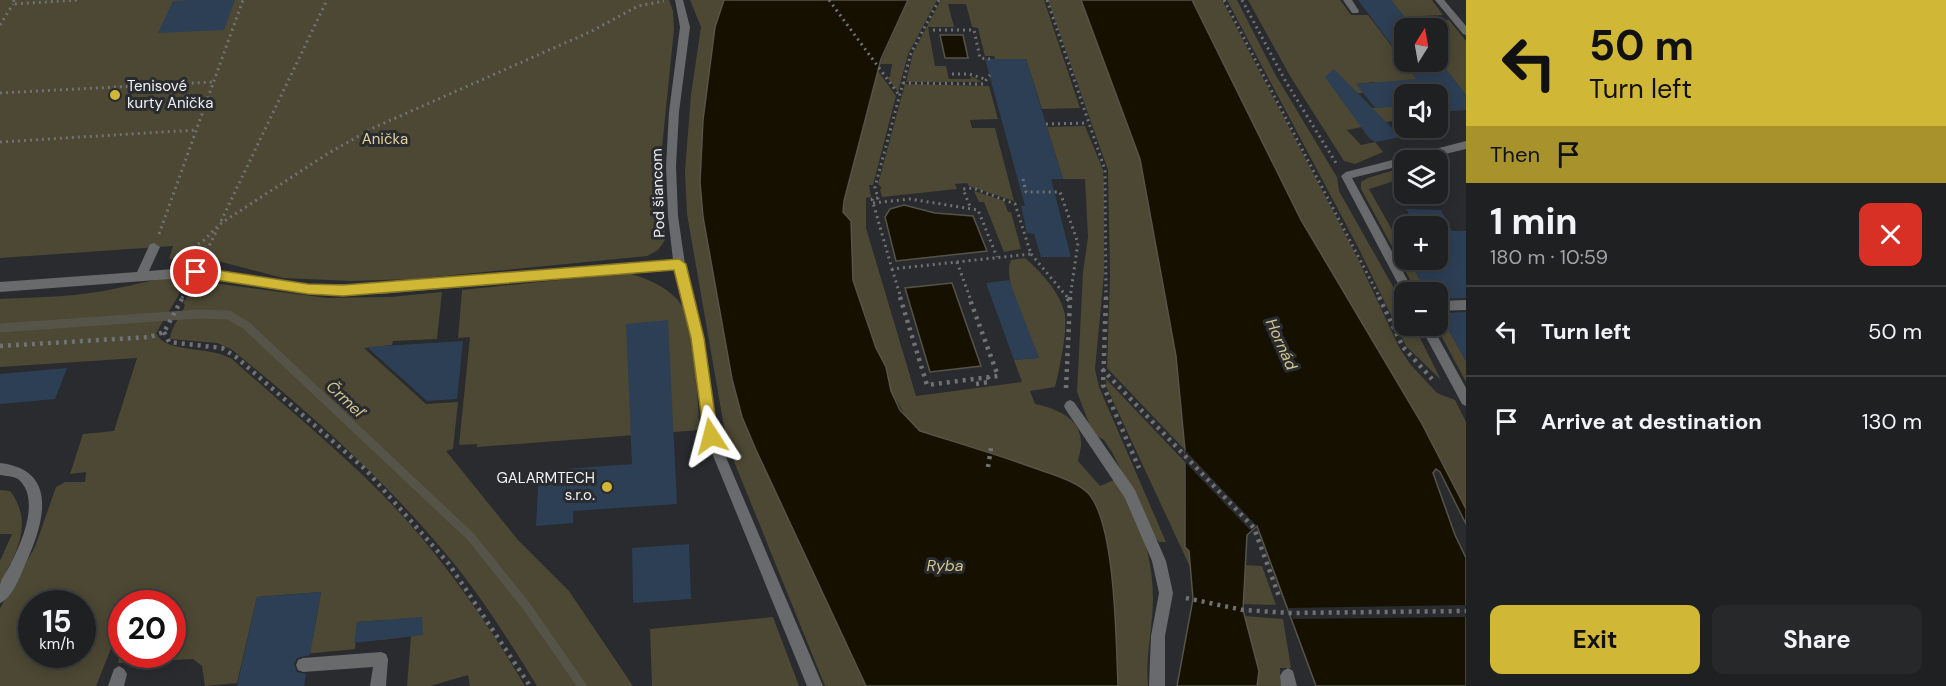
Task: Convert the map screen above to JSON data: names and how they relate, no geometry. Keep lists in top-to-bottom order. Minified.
{"streets":{"lane":["Pod šiancom"]},"water":["Hornád","Črmeľ","Ryba"],"parks":["Anička"],"places":["Tenisové kurty Anička","GALARMTECH s.r.o."],"north":"top","page":{"turn":["50 m","Turn left"],"map_buttons":["+","−"],"then":"Then","heading":["1 min","180 m · 10:59"],"list":[{"name":"Turn left","value":"50 m"},{"name":"Arrive at destination","value":"130 m"}],"speed":"15 km/h","limit":"20","buttons":["Exit","Share"]}}
